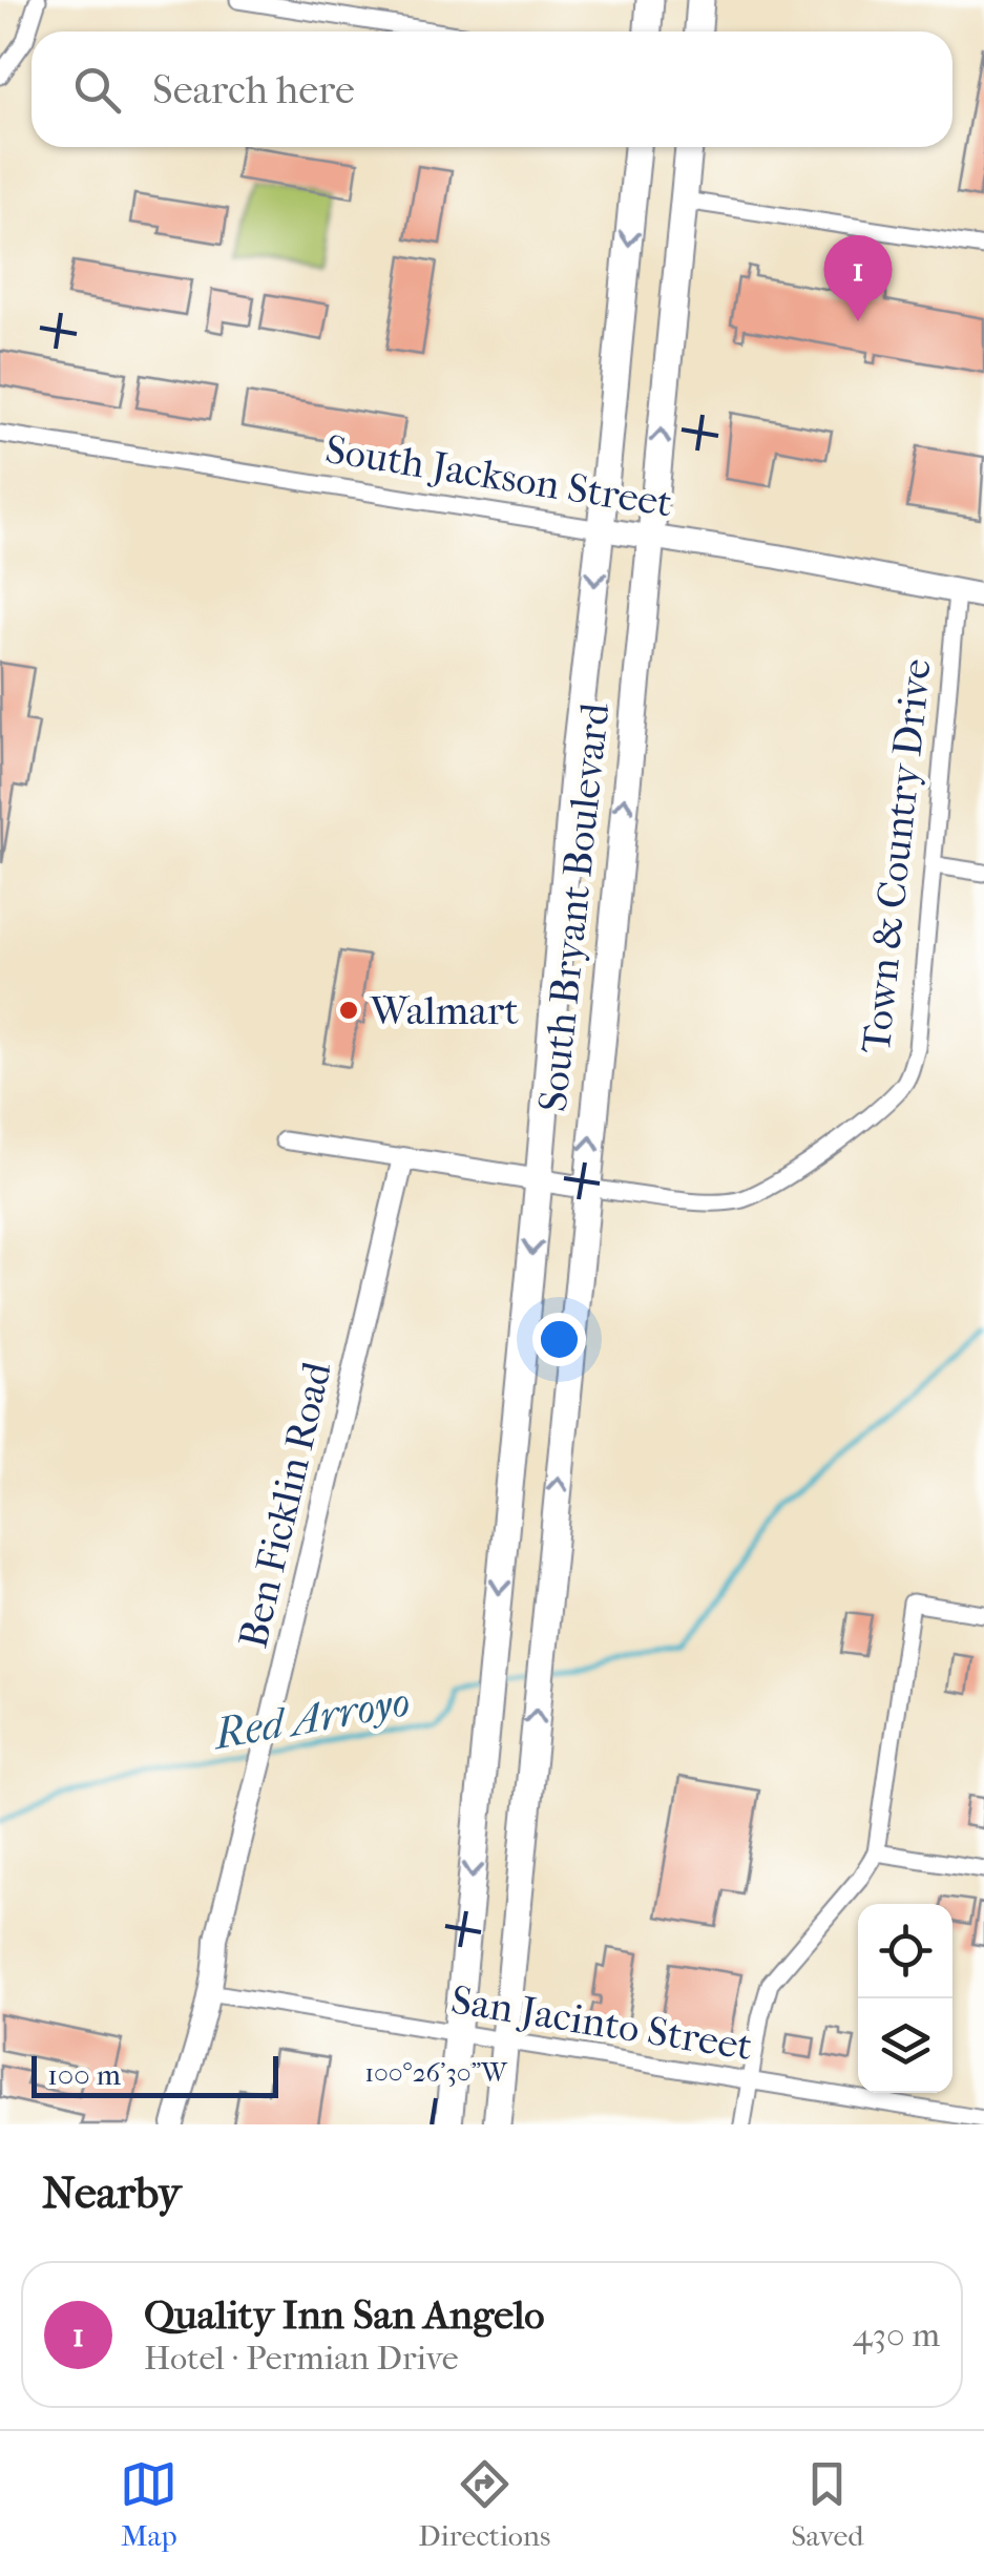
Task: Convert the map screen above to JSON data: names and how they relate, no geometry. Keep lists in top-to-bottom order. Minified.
{"streets":{"main road":["South Jackson Street","South Bryant Boulevard"],"street":["Town & Country Drive","Ben Ficklin Road","San Jacinto Street"]},"crossings":[["South Jackson Street","Town & Country Drive"],["South Jackson Street","South Bryant Boulevard"],["Town & Country Drive","South Bryant Boulevard"],["South Bryant Boulevard","San Jacinto Street"],["Ben Ficklin Road","San Jacinto Street"]],"water":["Red Arroyo"],"places":["Walmart"],"scale_bar":"100 m","page":{"search":"Search here","pins":"1","scale":"100 m","heading":"Nearby","list":[{"mark":"1","name":"Quality Inn San Angelo","note":"Hotel · Permian Drive","value":"430 m"}],"nav":["Map","Directions","Saved"]},"coordinates":["100°26'30\"W"]}
